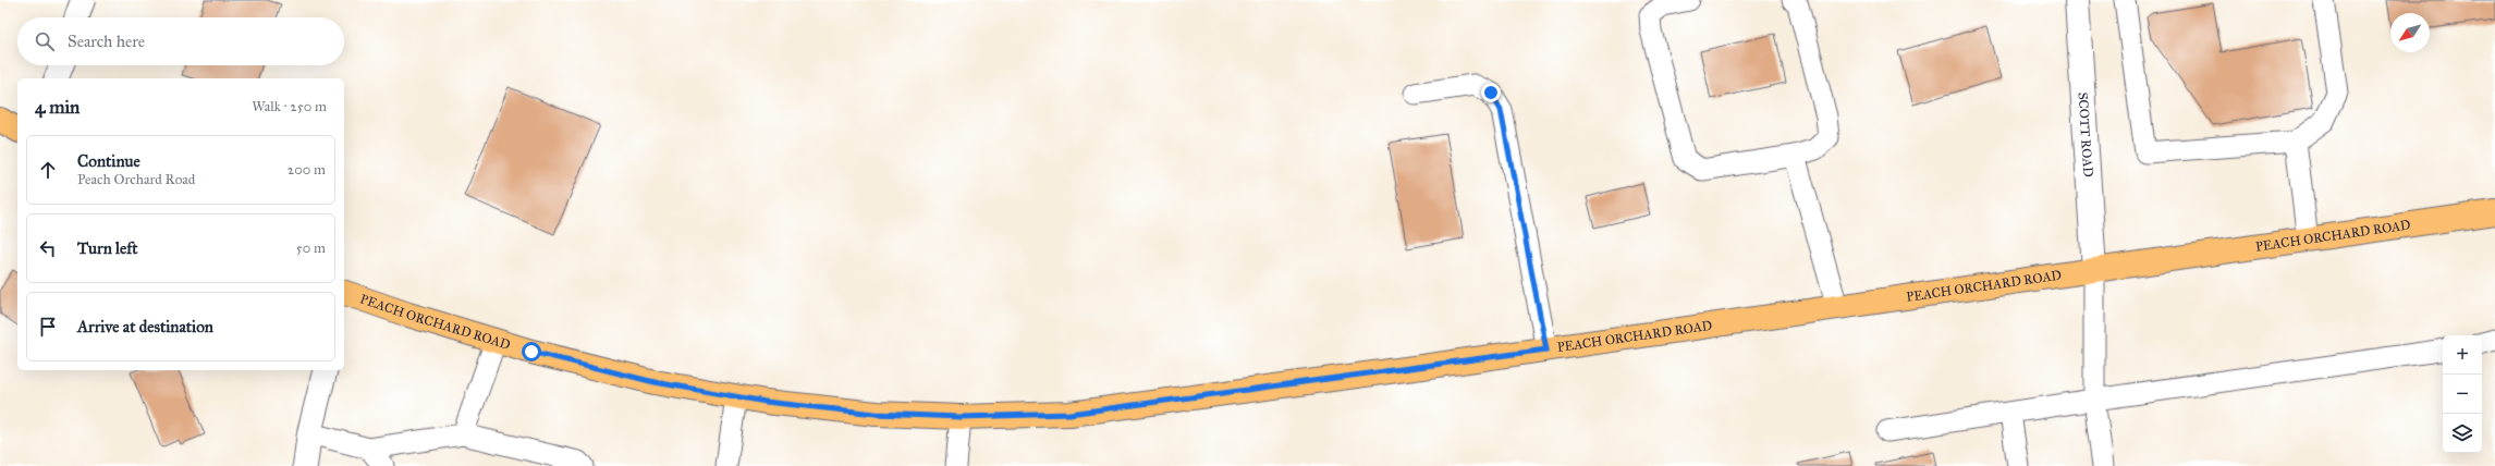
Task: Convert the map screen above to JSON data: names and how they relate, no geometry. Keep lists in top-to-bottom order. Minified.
{"streets":{"main road":["PEACH ORCHARD ROAD"],"street":["SCOTT ROAD"]},"crossings":[["SCOTT ROAD","PEACH ORCHARD ROAD"]],"north":"bottom left","page":{"search":"Search here","heading":["4 min","Walk · 250 m"],"list":[["Continue","Peach Orchard Road","200 m"],["Turn left","50 m"],"Arrive at destination"],"map_buttons":["+","−"]}}
